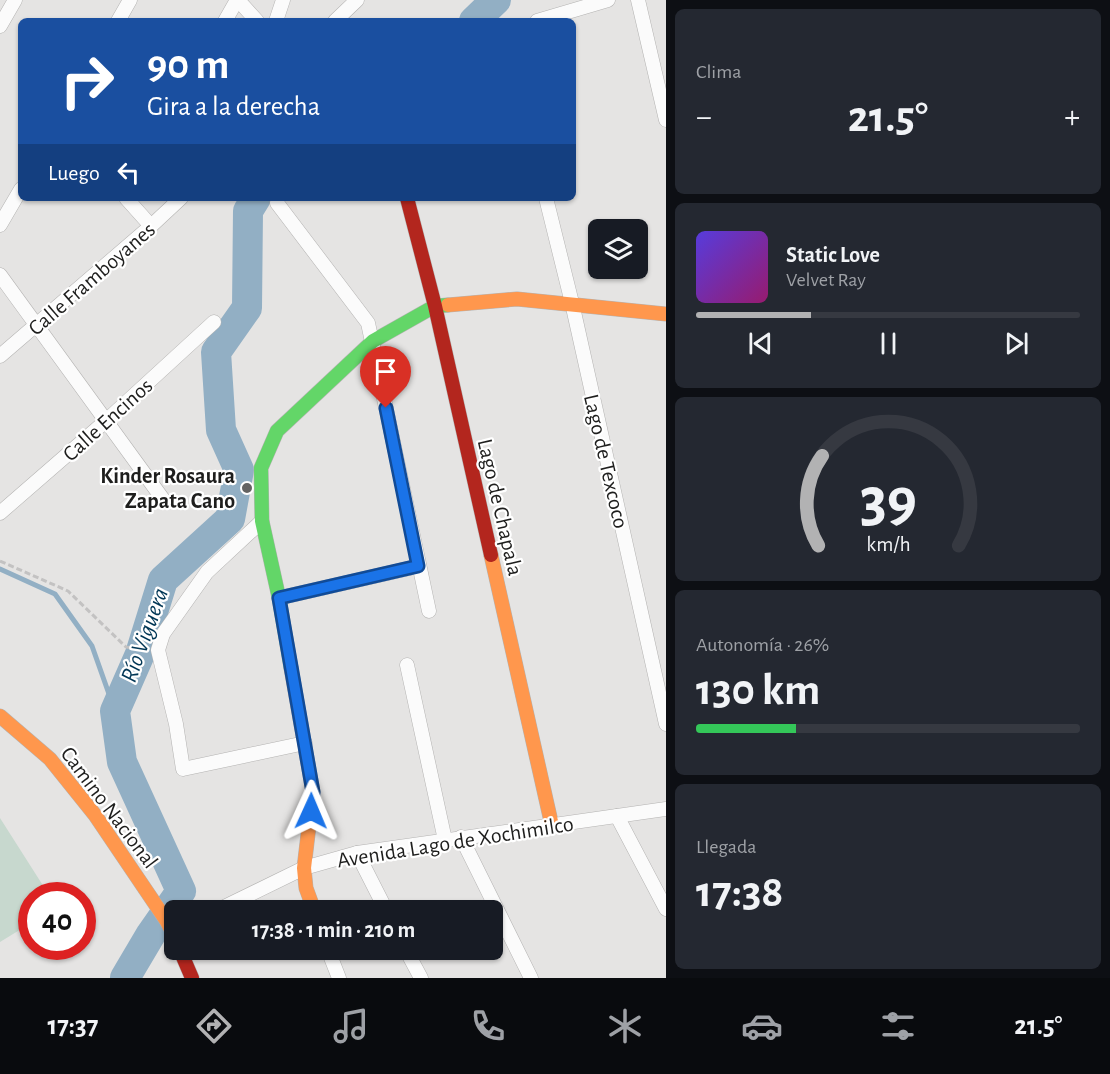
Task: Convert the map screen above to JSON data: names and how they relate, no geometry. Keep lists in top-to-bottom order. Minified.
{"streets":{"street":["Calle Framboyanes","Calle Encinos","Lago de Texcoco","Lago de Chapala","Camino Nacional","Avenida Lago de Xochimilco"]},"crossings":[["Lago de Chapala","Avenida Lago de Xochimilco"]],"water":["Río Viguera"],"places":["Kinder Rosaura Zapata Cano"],"page":{"tile":["Clima",["Autonomía · 26%","130 km"],["Llegada","17:38"]],"turn":["90 m","Gira a la derecha"],"heat":["−","21.5°","+"],"then":"Luego","song":["Static Love","Velvet Ray"],"limit":"40","trip":"17:38 · 1 min · 210 m","tabs":["17:37","21.5°"],"gauge":["39","km/h"]}}
